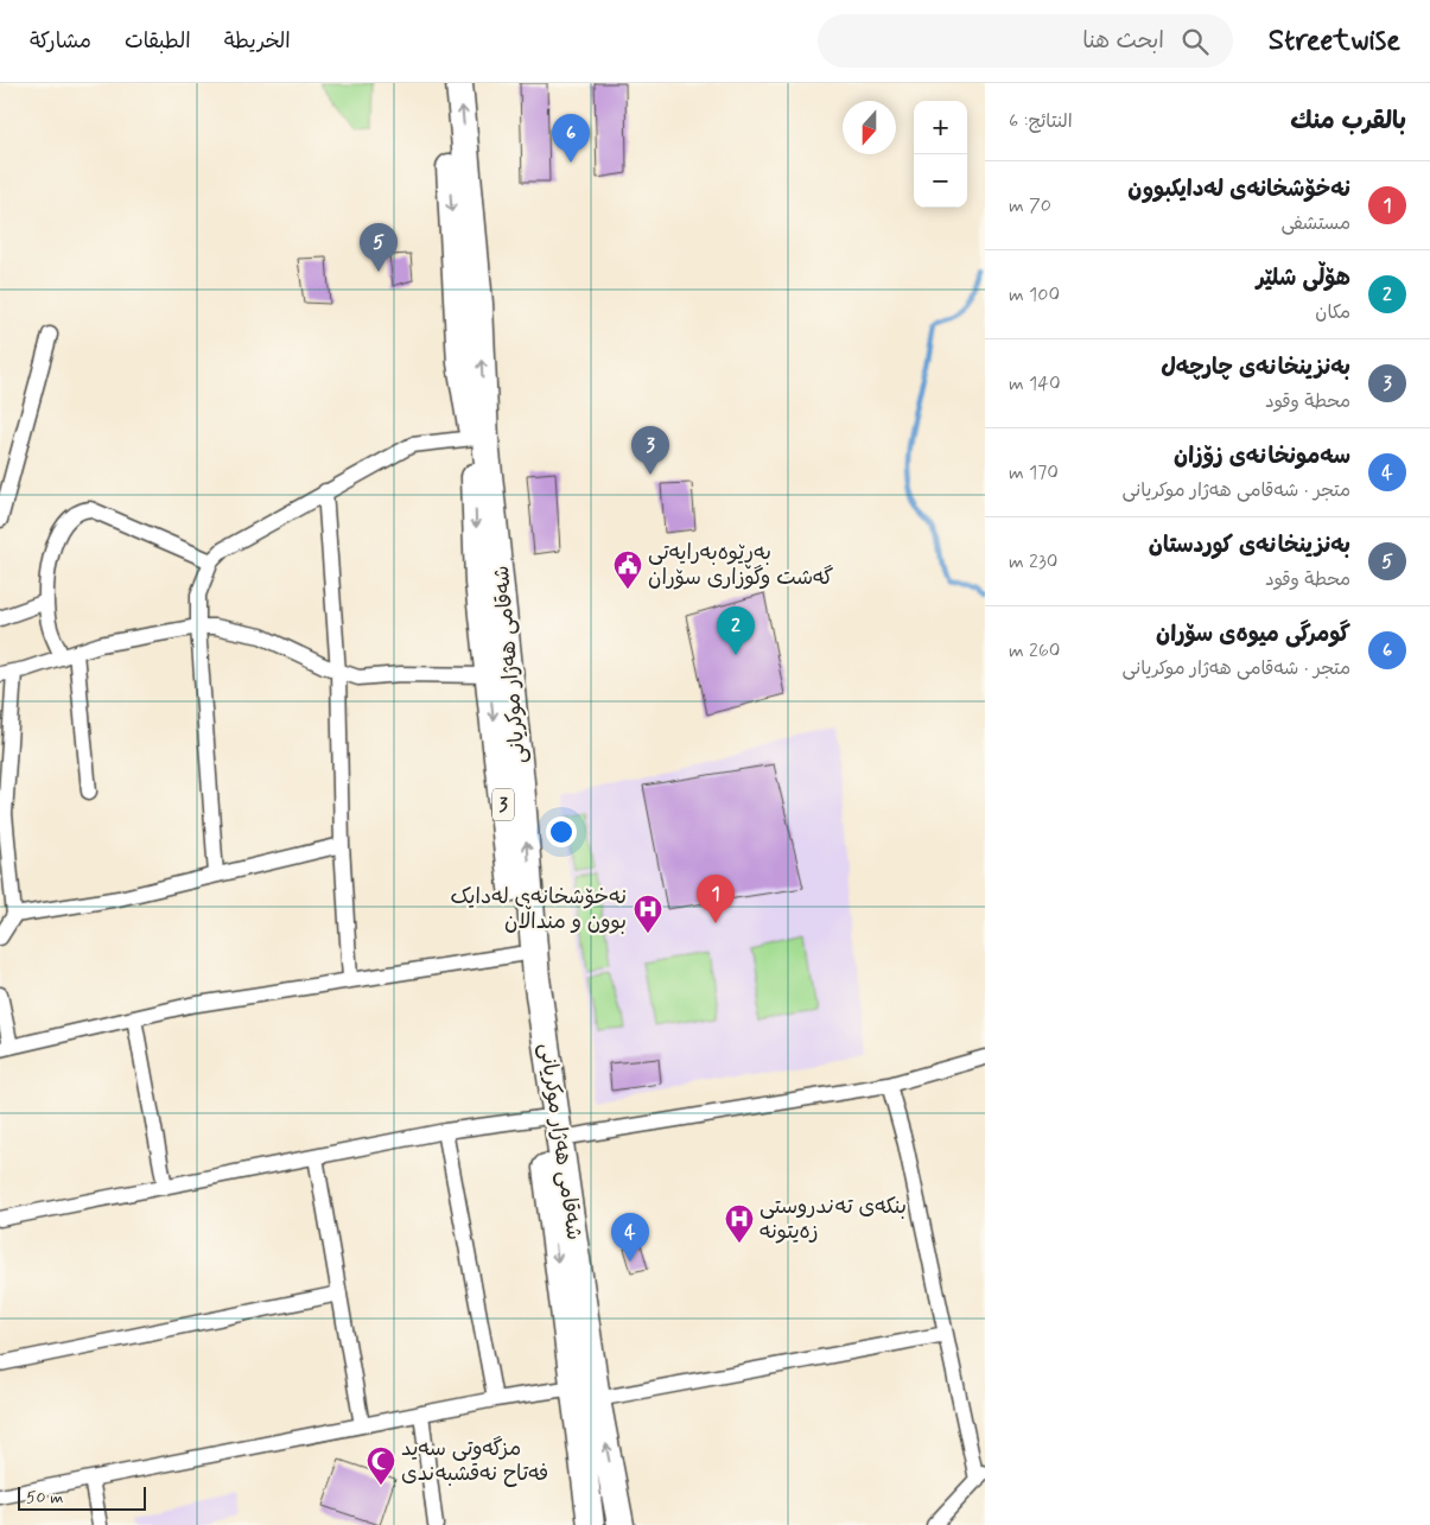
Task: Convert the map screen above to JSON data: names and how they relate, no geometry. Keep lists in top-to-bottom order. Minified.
{"streets":{"highway":["شەقامی ھەژار موکریانی","3"]},"places":{"public building":["بەڕێوەبەرایەتی گەشت وگوزاری سۆران"],"hospital":["نەخۆشخانەی لەدایک بوون و منداڵان","بنکەی تەندروستی زەیتونە"],"mosque":["مزگەوتی سەید فەتاح نەقشبەندی"]},"scale_bar":"50 m","north":"bottom","page":{"header":"Streetwise","search":"ابحث هنا","nav":["الخريطة","الطبقات","مشاركة"],"heading":["بالقرب منك","النتائج: 6"],"map_buttons":["+","−"],"pins":["6","5","3","2","1","4"],"list":[{"mark":"1","name":"نەخۆشخانەی لەدایکبوون","note":"مستشفى","value":"70 m"},{"mark":"2","name":"هۆڵی شلێر","note":"مكان","value":"100 m"},{"mark":"3","name":"بەنزینخانەی چارچەل","note":"محطة وقود","value":"140 m"},{"mark":"4","name":"سەمونخانەی زۆزان","note":"متجر · شەقامی ھەژار موکریانی","value":"170 m"},{"mark":"5","name":"بەنزینخانەی كوردستان","note":"محطة وقود","value":"230 m"},{"mark":"6","name":"گومرگی میوەی سۆران","note":"متجر · شەقامی ھەژار موکریانی","value":"260 m"}],"scale":"50 m"}}
